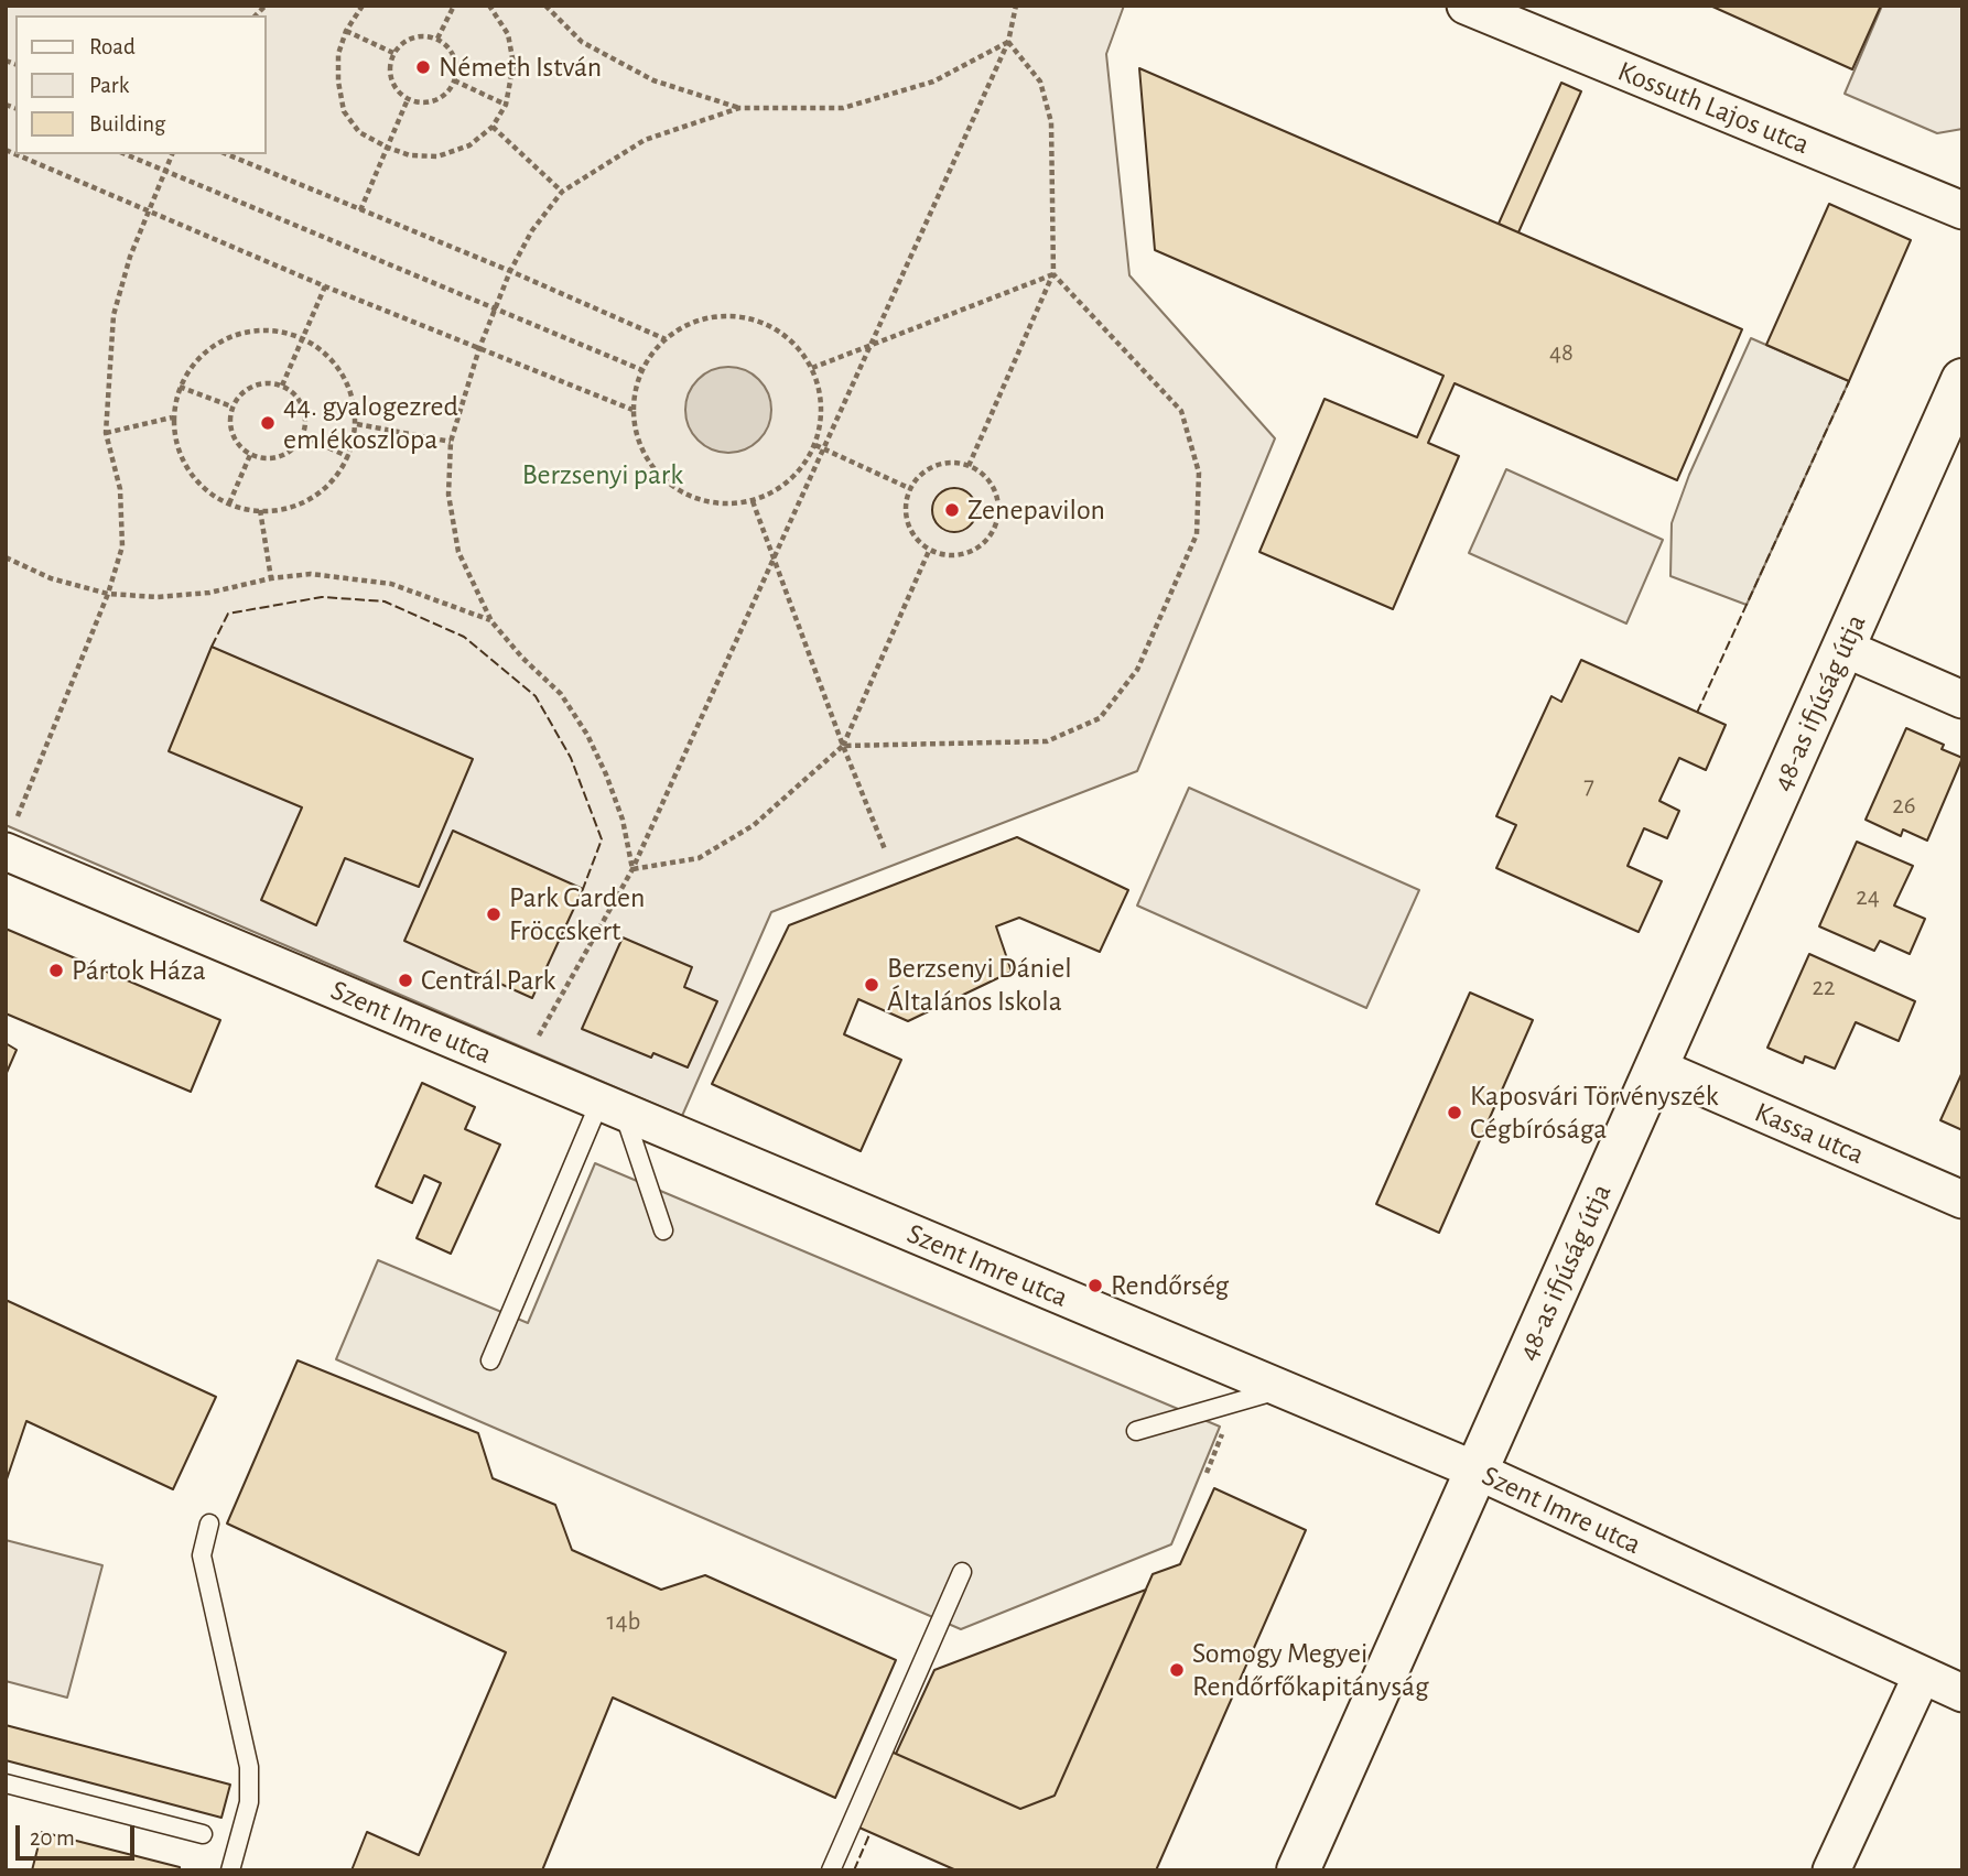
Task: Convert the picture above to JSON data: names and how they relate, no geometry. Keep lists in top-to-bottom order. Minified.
{"streets":{"main road":["48-as ifjúság útja"],"street":["Kossuth Lajos utca","Szent Imre utca","Kassa utca"]},"crossings":[["48-as ifjúság útja","Szent Imre utca"],["48-as ifjúság útja","Kassa utca"]],"parks":["Berzsenyi park"],"places":["Németh István","44. gyalogezred emlékoszlopa","Zenepavilon","Park Garden Fröccskert","Pártok Háza","Centrál Park","Berzsenyi Dániel Általános Iskola","Kaposvári Törvényszék Cégbírósága","Rendőrség","Somogy Megyei Rendőrfőkapitányság"],"house_numbers":["48","7","26","24","22","14b"],"legend":["Road","Park","Building"],"scale_bar":"20 m"}
